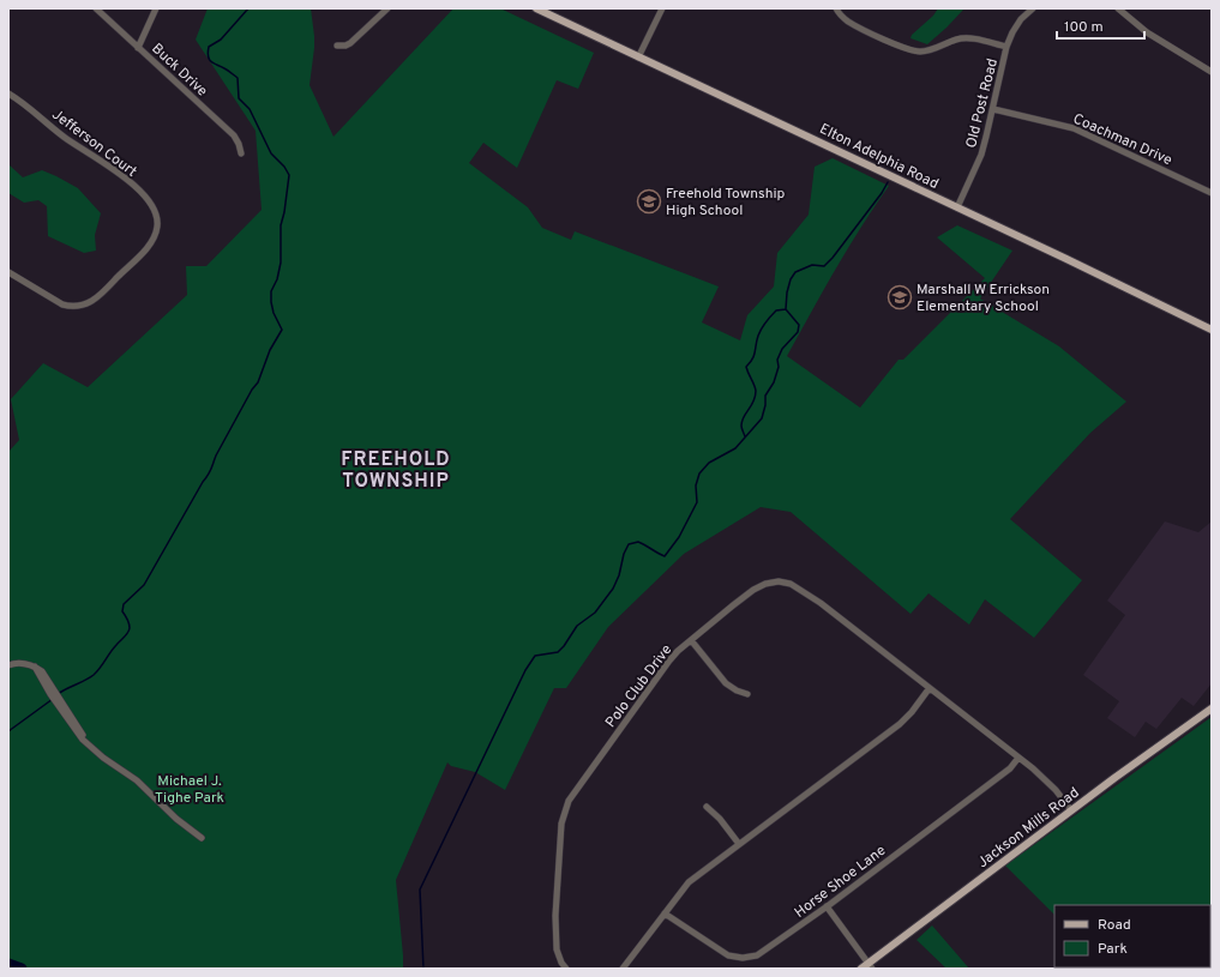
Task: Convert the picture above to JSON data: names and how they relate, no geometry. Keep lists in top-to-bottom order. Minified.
{"streets":{"main road":["Elton Adelphia Road","Jackson Mills Road"],"street":["Buck Drive","Old Post Road","Coachman Drive","Jefferson Court","Polo Club Drive","Horse Shoe Lane"]},"crossings":[["Old Post Road","Coachman Drive"],["Old Post Road","Elton Adelphia Road"],["Polo Club Drive","Jackson Mills Road"],["Polo Club Drive","Horse Shoe Lane"]],"districts":["FREEHOLD TOWNSHIP"],"parks":["Michael J. Tighe Park"],"places":{"school or university":["Freehold Township High School","Marshall W Errickson Elementary School"]},"legend":["Road","Park"],"scale_bar":"100 m"}
